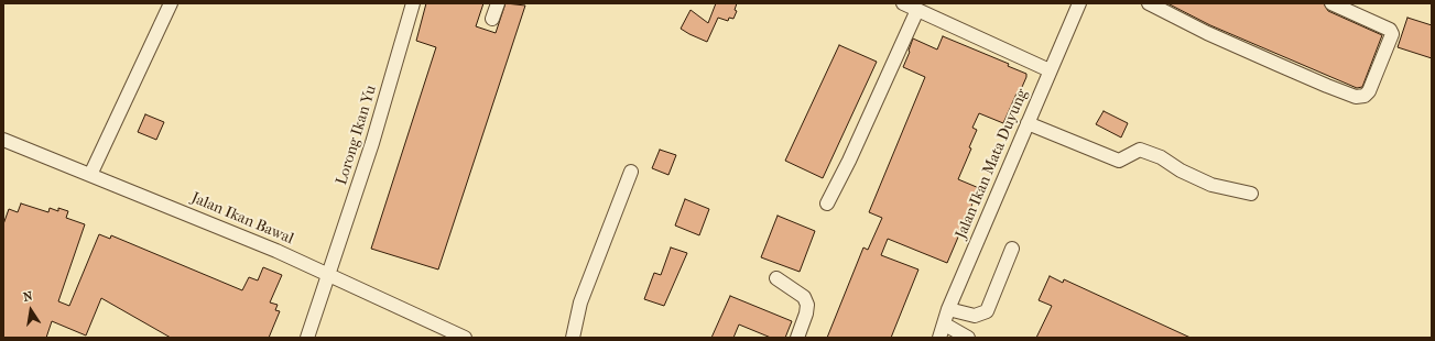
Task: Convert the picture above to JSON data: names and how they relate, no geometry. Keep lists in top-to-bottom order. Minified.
{"streets":{"street":["Lorong Ikan Yu","Jalan Ikan Mata Duyung","Jalan Ikan Bawal"]},"crossings":[["Lorong Ikan Yu","Jalan Ikan Bawal"]],"north":"top"}
